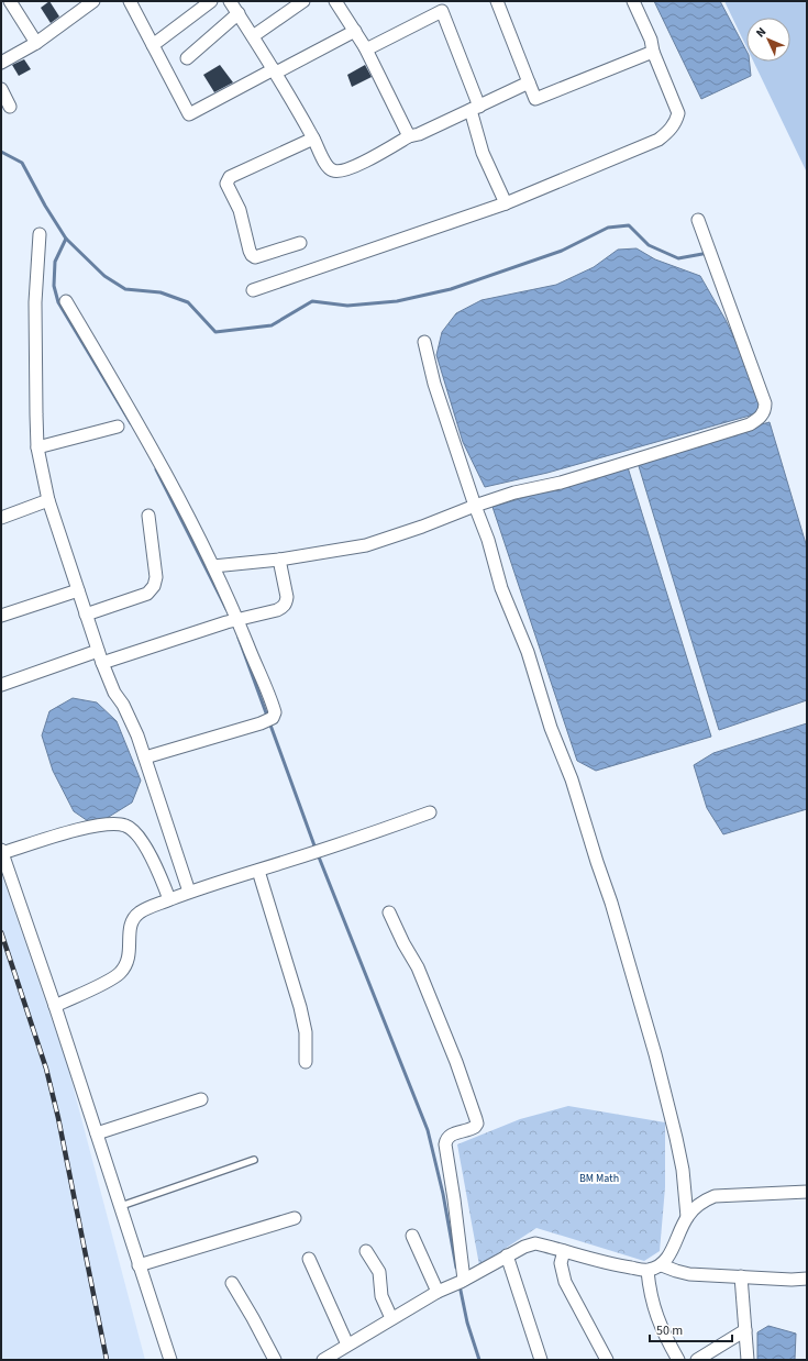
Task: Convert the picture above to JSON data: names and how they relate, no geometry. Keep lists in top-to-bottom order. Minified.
{"parks":["BM Math"],"scale_bar":"50 m","north":"top left"}
